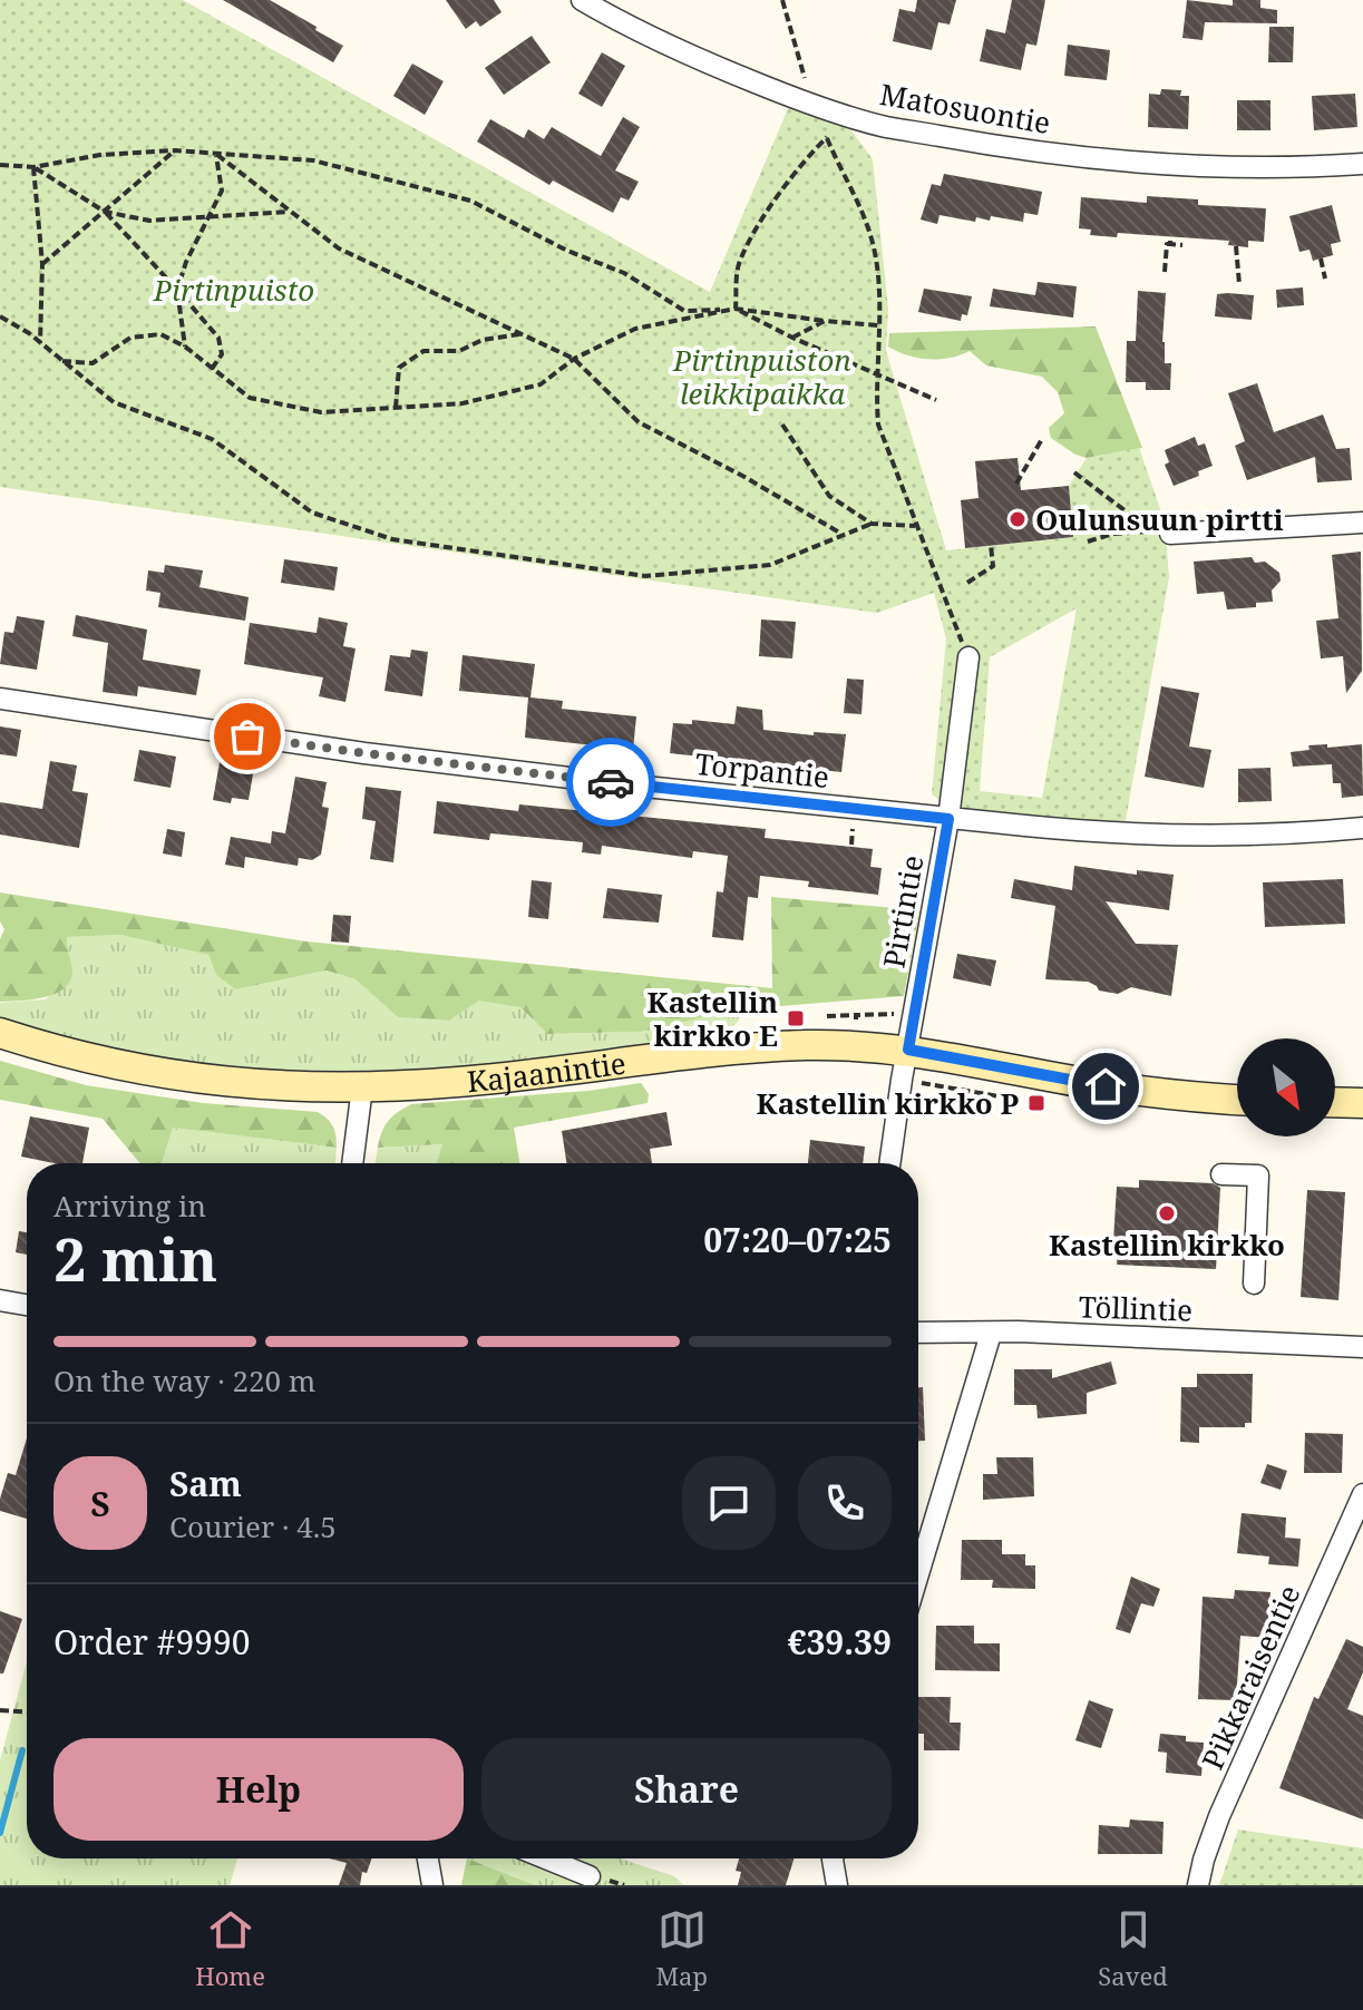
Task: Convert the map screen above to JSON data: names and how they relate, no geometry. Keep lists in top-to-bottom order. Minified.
{"streets":{"main road":["Kajaanintie"],"street":["Matosuontie","Torpantie","Pirtintie","Töllintie","Pikkaraisentie"]},"crossings":[["Torpantie","Pirtintie"],["Pirtintie","Kajaanintie"]],"parks":["Pirtinpuisto","Pirtinpuiston leikkipaikka"],"places":{"other":["Oulunsuun pirtti","Kastellin kirkko"],"transit":["Kastellin kirkko E","Kastellin kirkko P"]},"north":"bottom right","page":{"heading":["2 min","Arriving in","07:20–07:25"],"panel":["Sam","Courier · 4.5","Order #9990","€39.39"],"bar":"On the way · 220 m","round":"S","buttons":["Help","Share"],"tabs":["Home","Map","Saved"]}}
